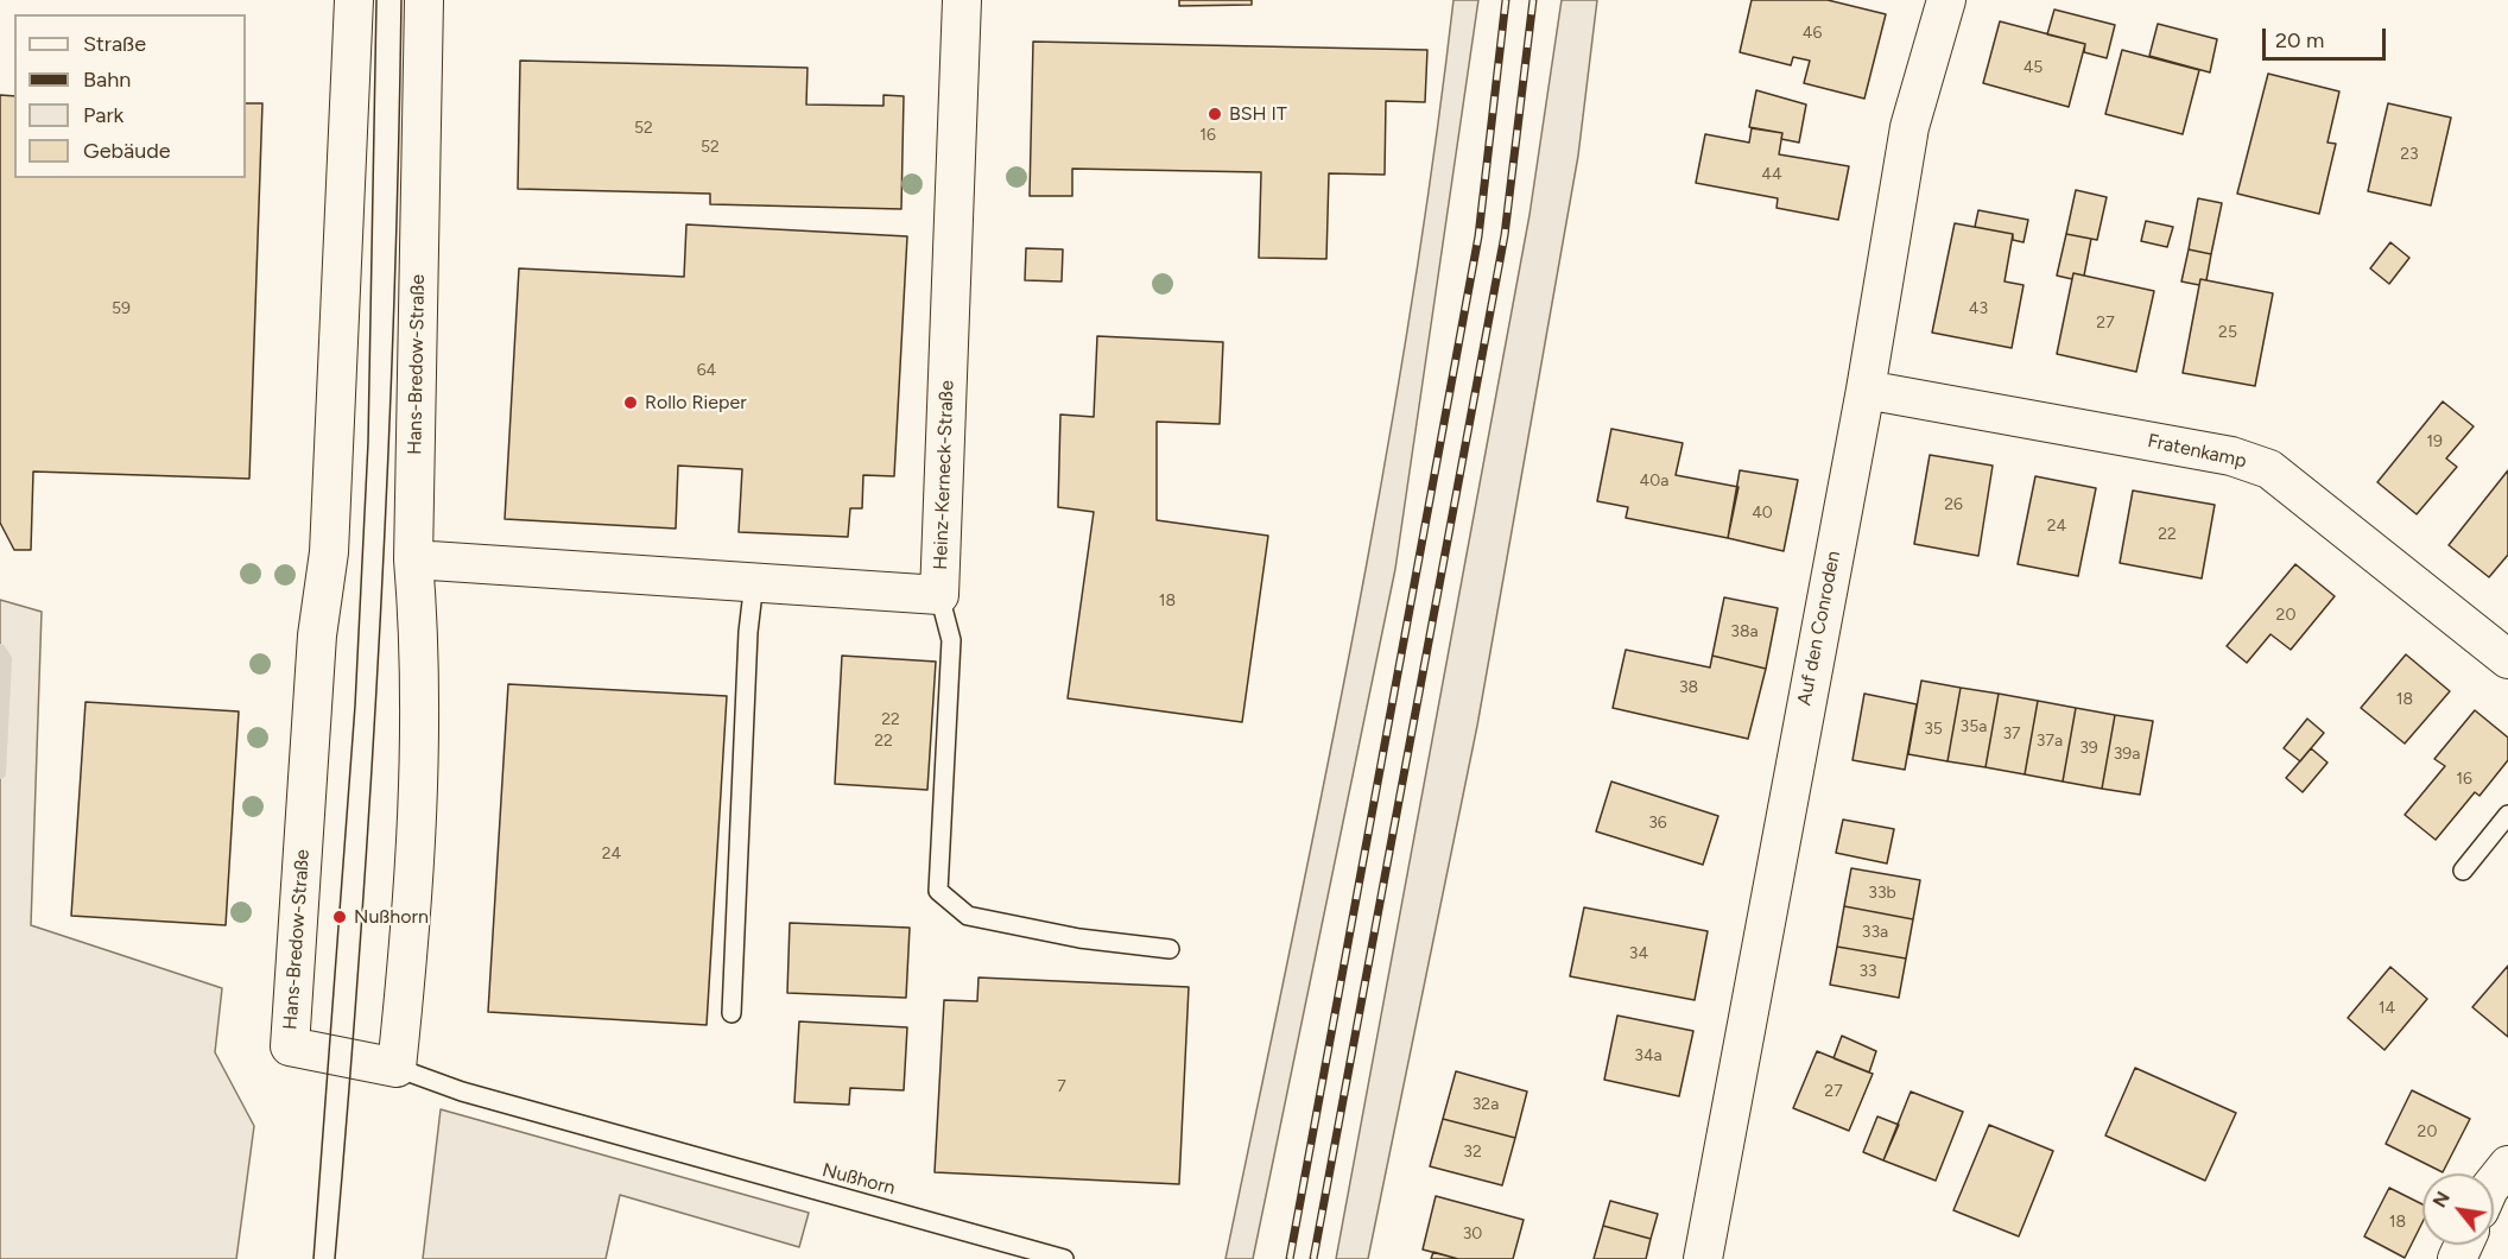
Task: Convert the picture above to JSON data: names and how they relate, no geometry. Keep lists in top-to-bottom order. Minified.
{"streets":{"street":["Hans-Bredow-Straße","Fratenkamp","Heinz-Kerneck-Straße","Auf den Conroden"],"lane":["Nußhorn"]},"crossings":[["Hans-Bredow-Straße","Heinz-Kerneck-Straße"],["Hans-Bredow-Straße","Nußhorn"],["Fratenkamp","Auf den Conroden"]],"places":["BSH IT","Rollo Rieper","Nußhorn"],"house_numbers":["46","45","52","16","52","23","44","59","43","27","25","64","19","40a","26","40","24","22","18","20","38a","38","18","22","35a","35","37","22","37a","39","39a","16","36","24","33b","33a","34","33","14","34a","7","27","32a","20","32","18","30"],"legend":["Straße","Bahn","Park","Gebäude"],"scale_bar":"20 m","north":"top left"}
